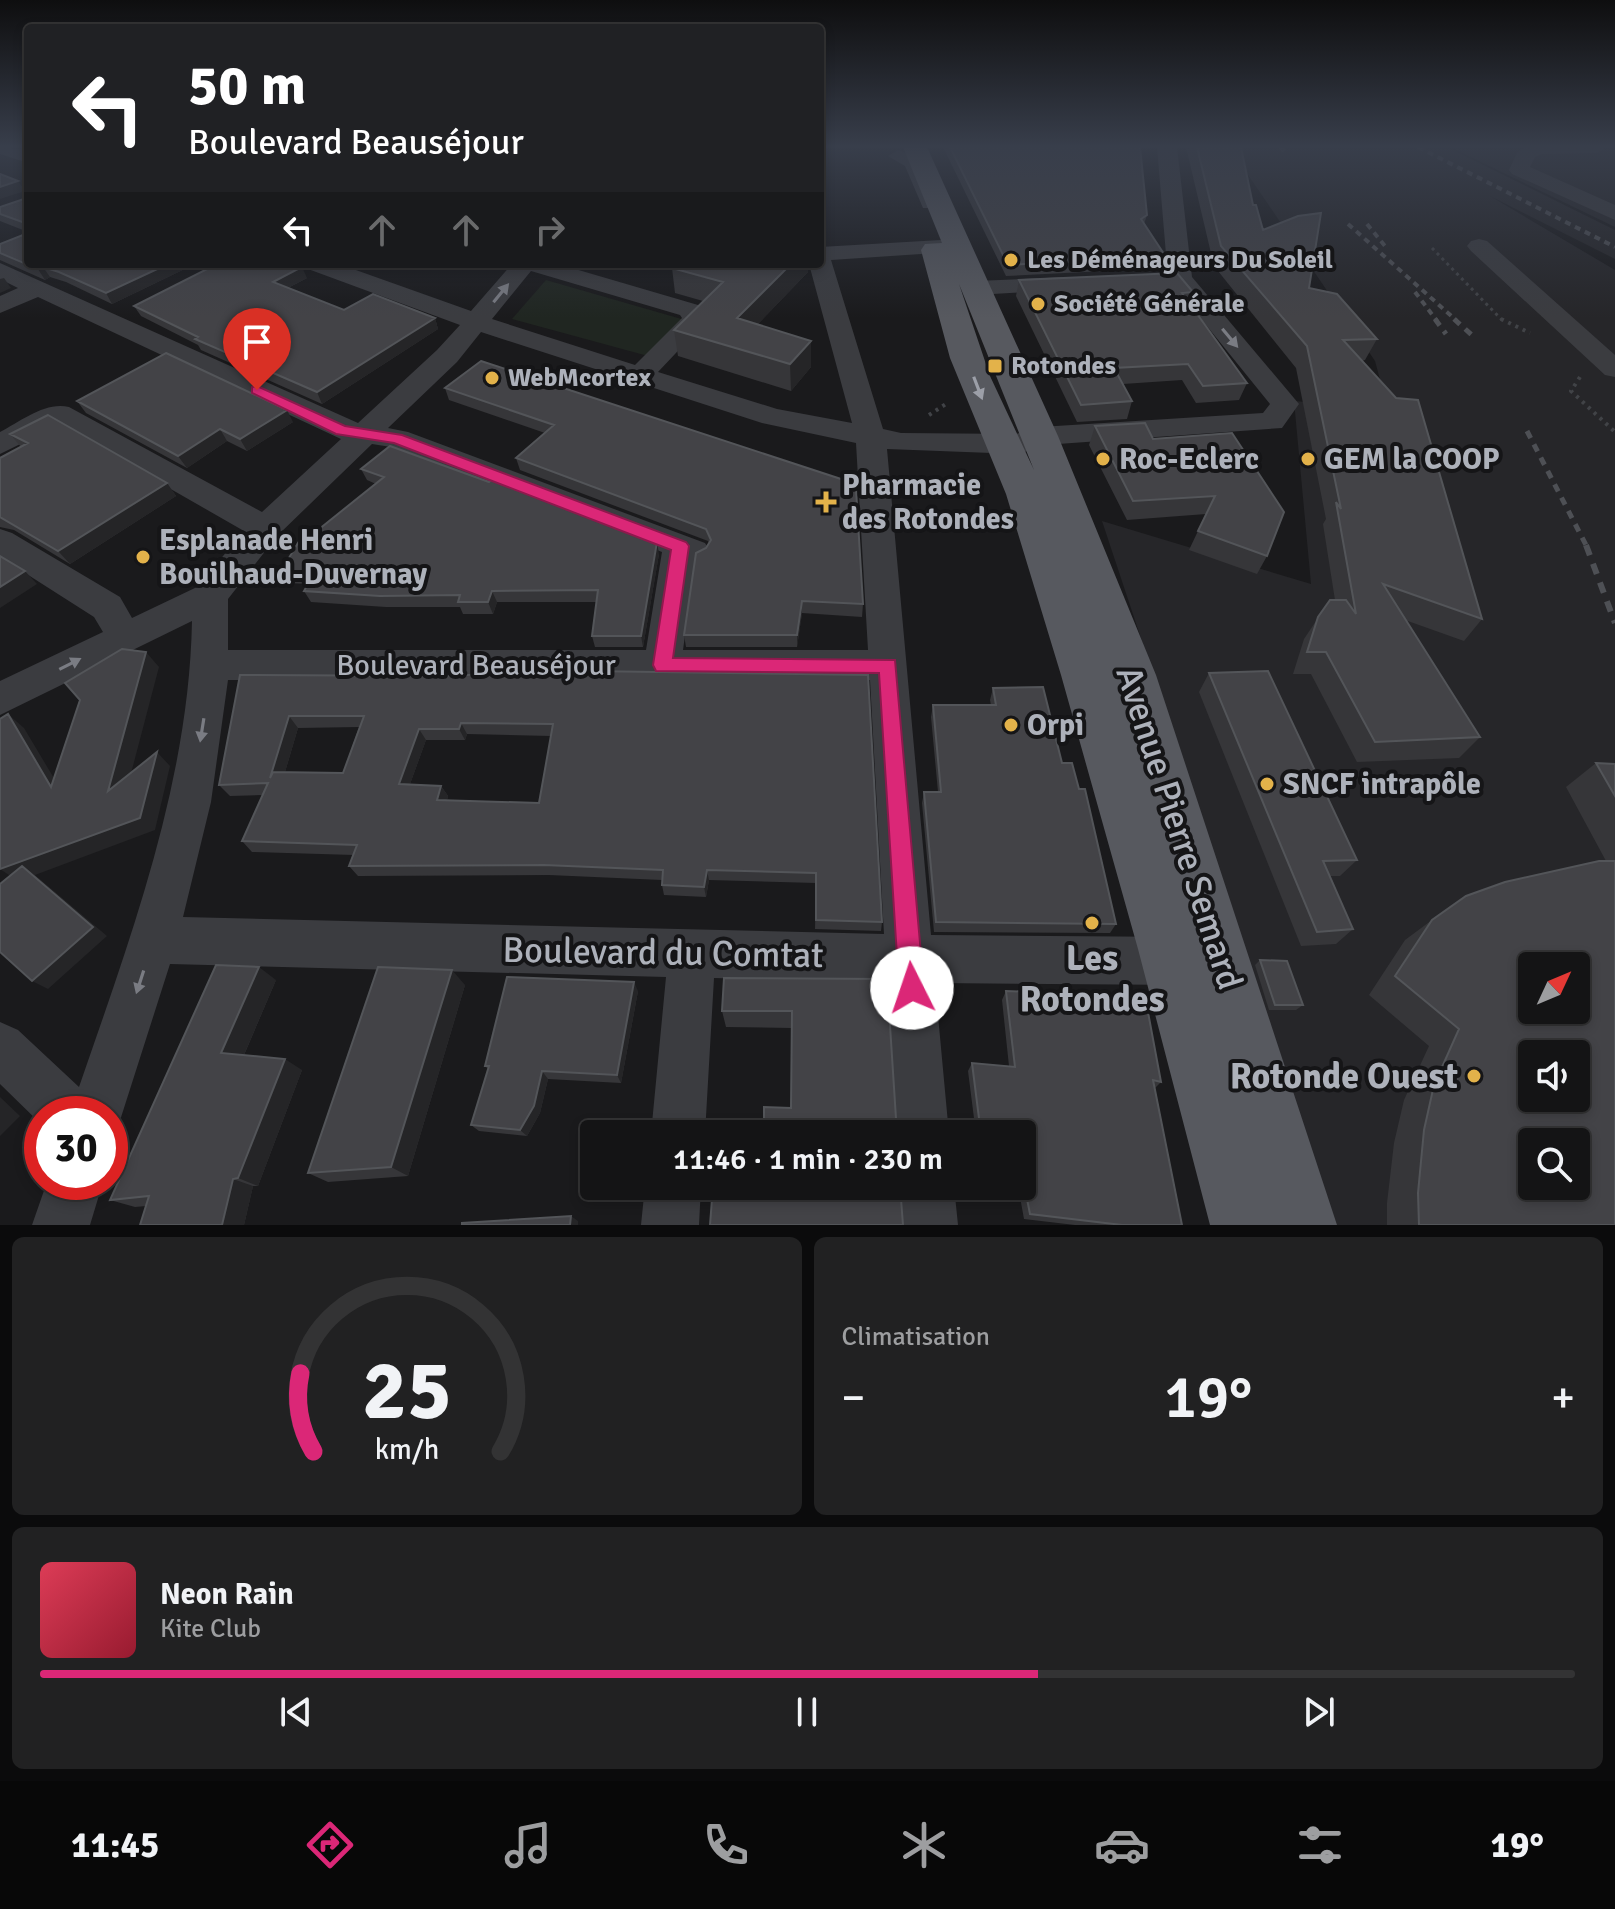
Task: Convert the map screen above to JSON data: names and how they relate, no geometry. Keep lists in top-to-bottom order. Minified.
{"streets":{"main road":["Avenue Pierre Semard"],"street":["Boulevard Beauséjour","Boulevard du Comtat"]},"crossings":[["Avenue Pierre Semard","Boulevard du Comtat"]],"places":{"other":["Les Déménageurs Du Soleil","Société Générale","WebMcortex","Roc-Eclerc","GEM la COOP","Esplanade Henri Bouilhaud-Duvernay","Orpi","SNCF intrapôle","Les Rotondes","Rotonde Ouest"],"transit":["Rotondes"],"health":["Pharmacie des Rotondes"]},"north":"top right","page":{"turn":["50 m","Boulevard Beauséjour"],"limit":"30","trip":"11:46 · 1 min · 230 m","tile":"Climatisation","heat":["−","19°","+"],"song":["Neon Rain","Kite Club"],"tabs":["11:45","19°"],"gauge":["25","km/h"]}}
